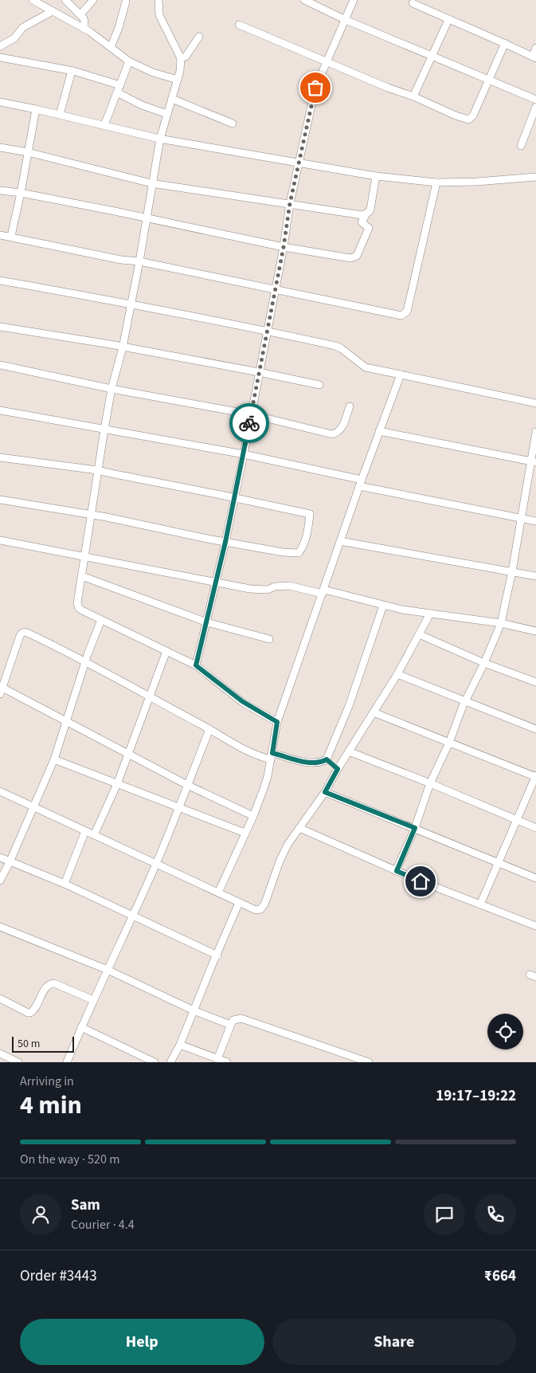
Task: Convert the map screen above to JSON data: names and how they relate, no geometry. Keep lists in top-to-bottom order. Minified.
{"scale_bar":"50 m","page":{"scale":"50 m","heading":["4 min","Arriving in","19:17–19:22"],"panel":["Sam","Courier · 4.4","Order #3443","₹664"],"bar":"On the way · 520 m","buttons":["Help","Share"]}}
